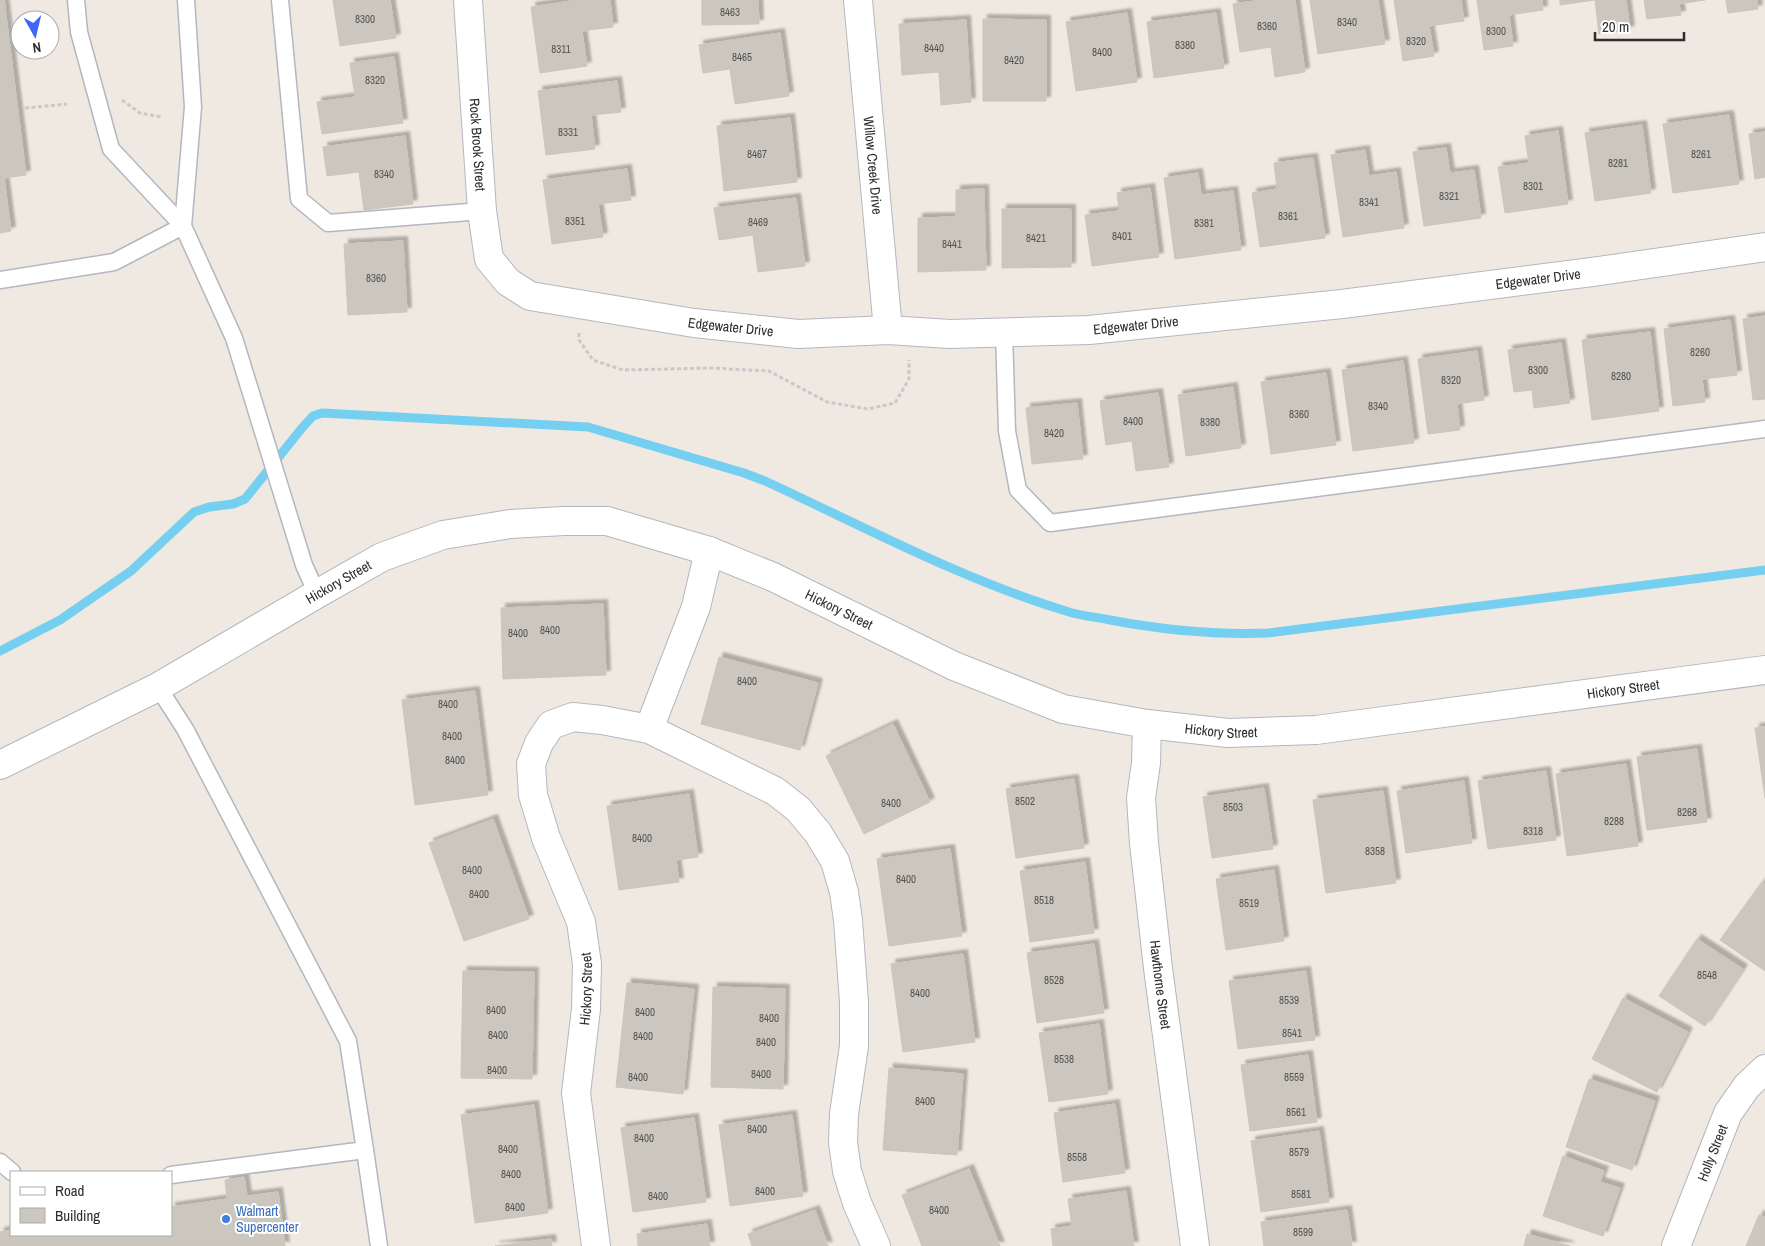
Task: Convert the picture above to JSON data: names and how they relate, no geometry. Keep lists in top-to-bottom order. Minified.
{"streets":{"street":["Rock Brook Street","Willow Creek Drive","Edgewater Drive","Hickory Street","Hawthorne Street","Holly Street"]},"crossings":[["Rock Brook Street","Edgewater Drive"],["Willow Creek Drive","Edgewater Drive"],["Hickory Street","Hawthorne Street"]],"places":["Walmart Supercenter"],"house_numbers":["8463","8300","8340","8360","8300","8320","8380","8440","8311","8400","8465","8420","8320","8331","8467","8261","8281","8340","8301","8321","8341","8361","8351","8469","8381","8401","8421","8441","8360","8260","8300","8280","8320","8340","8360","8400","8380","8420","8400","8400","8400","8400","8400","8400","8502","8400","8503","8268","8288","8318","8400","8358","8400","8400","8400","8518","8519","8548","8528","8400","8539","8400","8400","8400","8541","8400","8400","8400","8538","8400","8400","8400","8559","8400","8561","8400","8400","8400","8579","8558","8400","8400","8581","8400","8400","8400","8599"],"legend":["Road","Building"],"scale_bar":"20 m","north":"bottom"}
